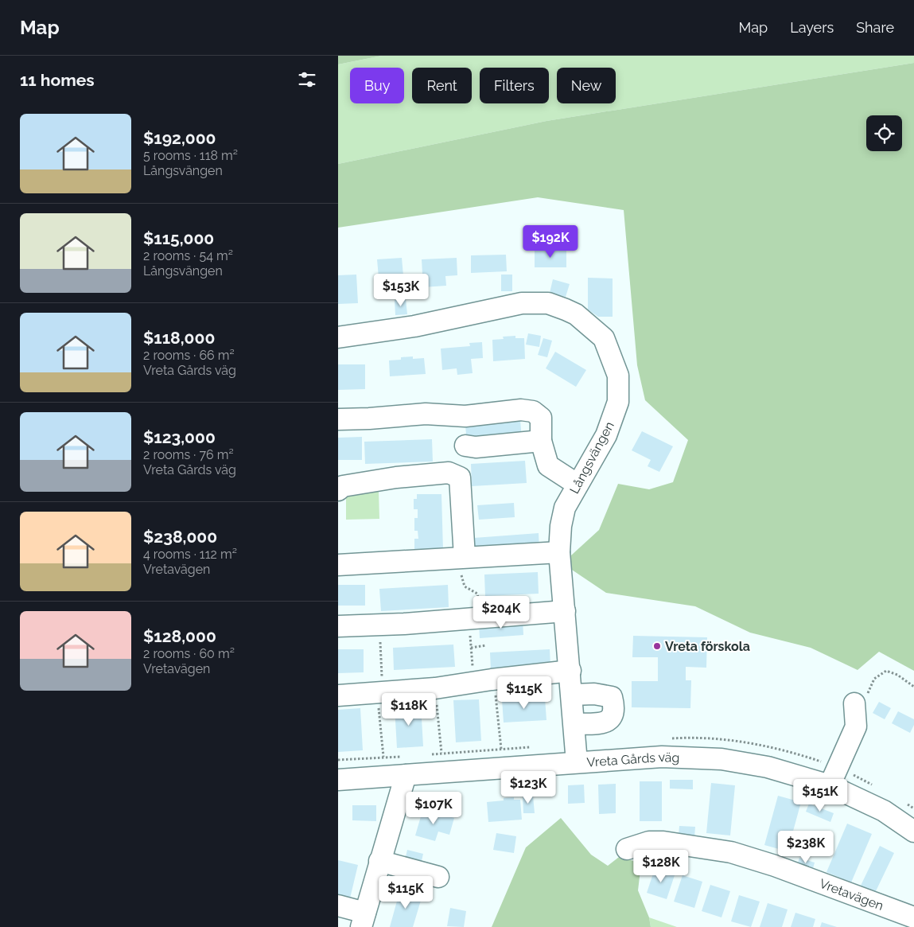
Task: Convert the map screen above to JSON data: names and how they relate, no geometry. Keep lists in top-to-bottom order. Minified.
{"streets":{"street":["Långsvängen","Vreta Gårds väg","Vretavägen"]},"crossings":[["Långsvängen","Vreta Gårds väg"]],"places":["Vreta förskola"],"page":{"header":"Map","nav":["Map","Layers","Share"],"heading":"11 homes","chip":["Buy","Rent","Filters","New"],"list":[{"name":"$192,000","note":"5 rooms · 118 m² · Långsvängen"},{"name":"$115,000","note":"2 rooms · 54 m² · Långsvängen"},{"name":"$118,000","note":"2 rooms · 66 m² · Vreta Gårds väg"},{"name":"$123,000","note":"2 rooms · 76 m² · Vreta Gårds väg"},{"name":"$238,000","note":"4 rooms · 112 m² · Vretavägen"},{"name":"$128,000","note":"2 rooms · 60 m² · Vretavägen"}],"price":["$192K","$153K","$204K","$115K","$118K","$123K","$151K","$107K","$238K","$128K","$115K"]}}
